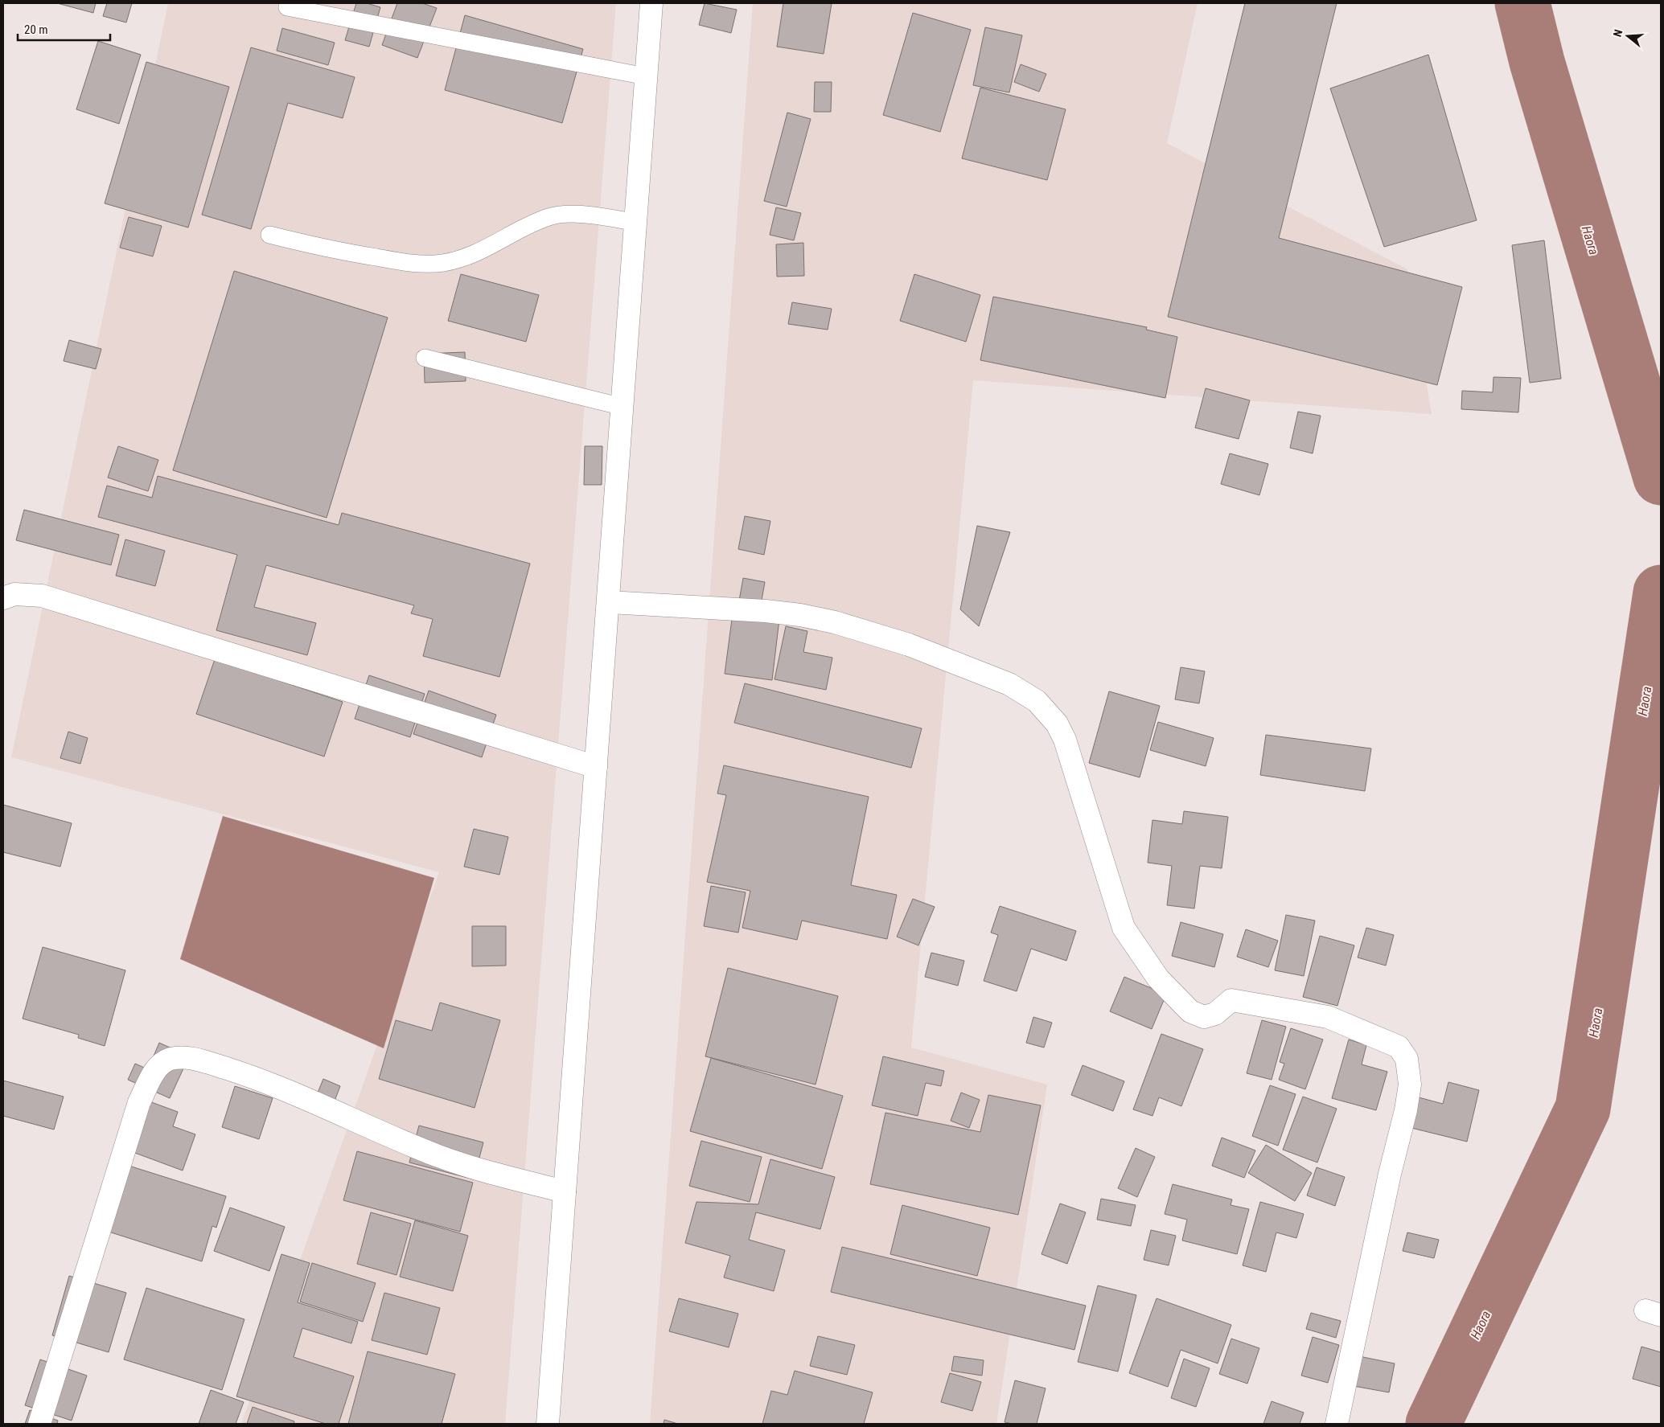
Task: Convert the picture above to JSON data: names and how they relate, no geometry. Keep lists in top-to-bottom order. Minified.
{"water":["Haora"],"scale_bar":"20 m","north":"left"}
